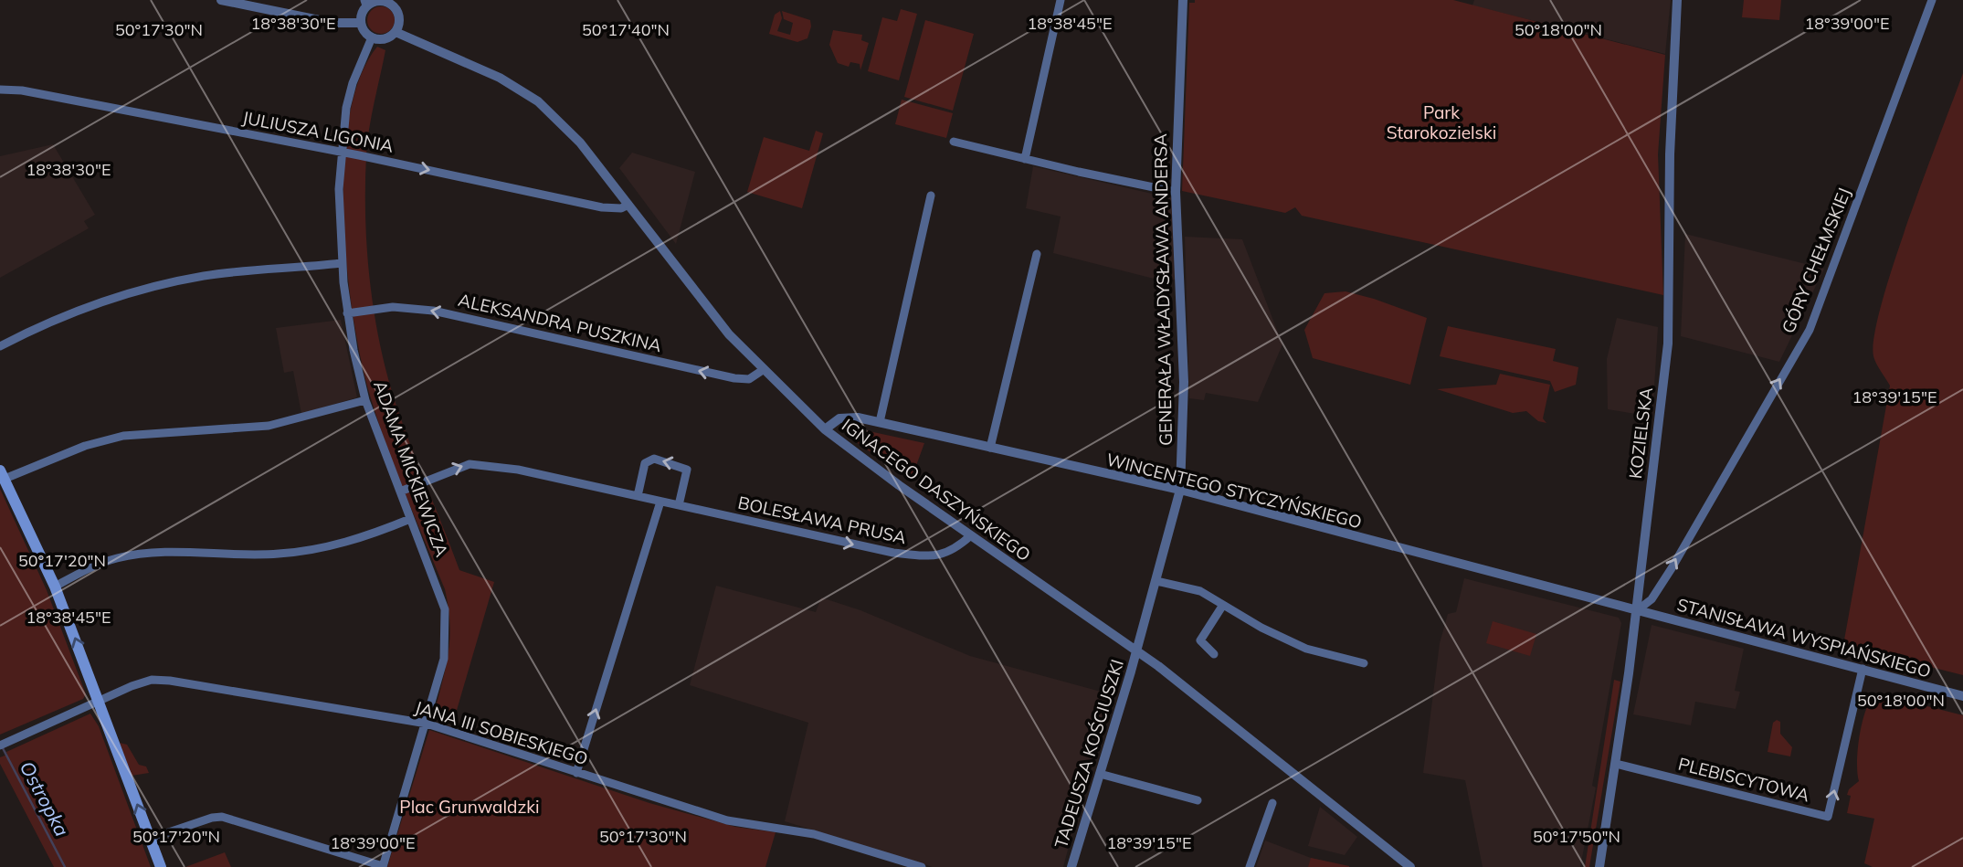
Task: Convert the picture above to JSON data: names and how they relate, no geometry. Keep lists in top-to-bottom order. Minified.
{"streets":{"street":["JULIUSZA LIGONIA","GÓRY CHEŁMSKIEJ","GENERAŁA WŁADYSŁAWA ANDERSA","ALEKSANDRA PUSZKINA","KOZIELSKA","ADAMA MICKIEWICZA","IGNACEGO DASZYŃSKIEGO","WINCENTEGO STYCZYŃSKIEGO","BOLESŁAWA PRUSA","STANISŁAWA WYSPIAŃSKIEGO","JANA III SOBIESKIEGO","TADEUSZA KOŚCIUSZKI","PLEBISCYTOWA"]},"crossings":[["JULIUSZA LIGONIA","ADAMA MICKIEWICZA"],["JULIUSZA LIGONIA","IGNACEGO DASZYŃSKIEGO"],["GÓRY CHEŁMSKIEJ","KOZIELSKA"],["GÓRY CHEŁMSKIEJ","WINCENTEGO STYCZYŃSKIEGO"],["GÓRY CHEŁMSKIEJ","STANISŁAWA WYSPIAŃSKIEGO"],["GENERAŁA WŁADYSŁAWA ANDERSA","IGNACEGO DASZYŃSKIEGO"],["GENERAŁA WŁADYSŁAWA ANDERSA","WINCENTEGO STYCZYŃSKIEGO"],["GENERAŁA WŁADYSŁAWA ANDERSA","TADEUSZA KOŚCIUSZKI"],["ALEKSANDRA PUSZKINA","ADAMA MICKIEWICZA"],["ALEKSANDRA PUSZKINA","IGNACEGO DASZYŃSKIEGO"],["KOZIELSKA","WINCENTEGO STYCZYŃSKIEGO"],["KOZIELSKA","STANISŁAWA WYSPIAŃSKIEGO"],["KOZIELSKA","PLEBISCYTOWA"],["ADAMA MICKIEWICZA","IGNACEGO DASZYŃSKIEGO"],["ADAMA MICKIEWICZA","BOLESŁAWA PRUSA"],["ADAMA MICKIEWICZA","JANA III SOBIESKIEGO"],["IGNACEGO DASZYŃSKIEGO","WINCENTEGO STYCZYŃSKIEGO"],["IGNACEGO DASZYŃSKIEGO","BOLESŁAWA PRUSA"],["IGNACEGO DASZYŃSKIEGO","TADEUSZA KOŚCIUSZKI"],["WINCENTEGO STYCZYŃSKIEGO","STANISŁAWA WYSPIAŃSKIEGO"],["STANISŁAWA WYSPIAŃSKIEGO","PLEBISCYTOWA"]],"one_way":["JULIUSZA LIGONIA","GÓRY CHEŁMSKIEJ","ALEKSANDRA PUSZKINA","BOLESŁAWA PRUSA"],"water":["Ostropka"],"parks":["Park Starokozielski","Plac Grunwaldzki"],"coordinates":["18°38'30\"E","18°38'45\"E","18°39'00\"E","50°17'30\"N","50°17'40\"N","50°18'00\"N","18°39'15\"E","50°17'20\"N","50°17'50\"N"]}
